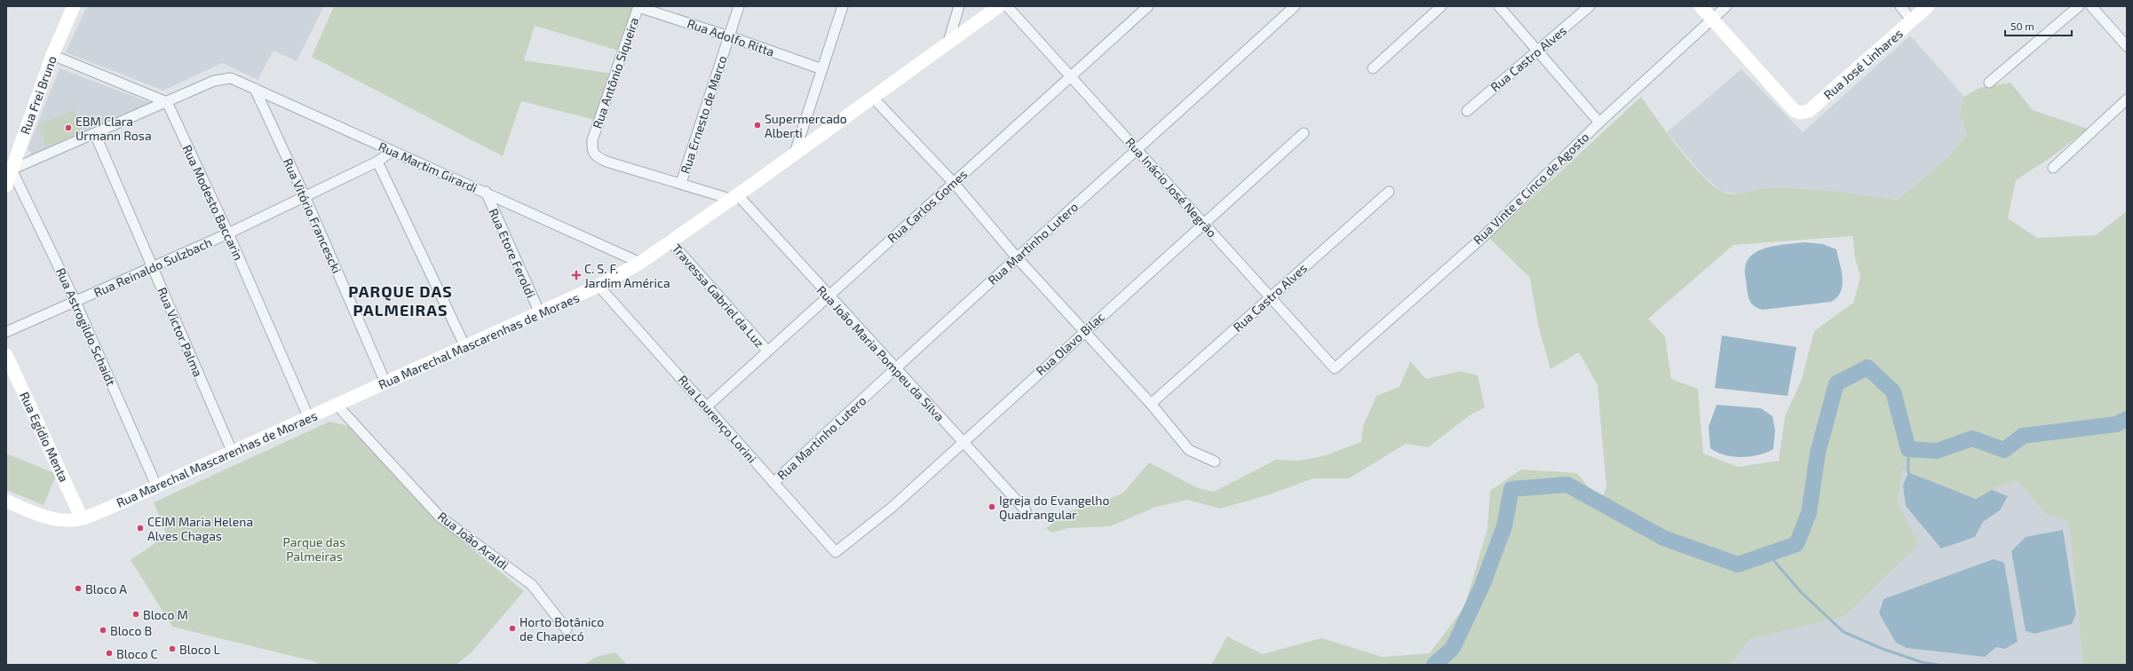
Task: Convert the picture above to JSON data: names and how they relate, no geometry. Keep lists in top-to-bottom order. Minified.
{"streets":{"street":["Rua Adolfo Ritta","Rua Castro Alves","Rua José Linhares","Rua Antônio Siqueira","Rua Frei Bruno","Rua Ernesto de Marco","Rua Martim Girardi","Rua Inácio José Negrão","Rua Vinte e Cinco de Agosto","Rua Modesto Baccarin","Rua Carlos Gomes","Rua Vitório Francescki","Rua Martinho Lutero","Rua Etore Feroldi","Rua Reinaldo Sulzbach","Travessa Gabriel da Luz","Rua Astrogildo Schaidt","Rua Victor Palma","Rua Marechal Mascarenhas de Moraes","Rua Olavo Bilac","Rua João Maria Pompeu da Silva","Rua Lourenço Lorini","Rua Egídio Menta","Rua João Araldi"]},"crossings":[["Rua Adolfo Ritta","Rua Antônio Siqueira"],["Rua Adolfo Ritta","Rua Ernesto de Marco"],["Rua Castro Alves","Rua Inácio José Negrão"],["Rua José Linhares","Rua Vinte e Cinco de Agosto"],["Rua Antônio Siqueira","Rua Ernesto de Marco"],["Rua Frei Bruno","Rua Martim Girardi"],["Rua Frei Bruno","Rua Astrogildo Schaidt"],["Rua Martim Girardi","Rua Modesto Baccarin"],["Rua Martim Girardi","Rua Vitório Francescki"],["Rua Martim Girardi","Rua Etore Feroldi"],["Rua Martim Girardi","Rua Reinaldo Sulzbach"],["Rua Martim Girardi","Rua Astrogildo Schaidt"],["Rua Martim Girardi","Rua Victor Palma"],["Rua Martim Girardi","Rua Marechal Mascarenhas de Moraes"],["Rua Inácio José Negrão","Rua Vinte e Cinco de Agosto"],["Rua Inácio José Negrão","Rua Carlos Gomes"],["Rua Inácio José Negrão","Rua Martinho Lutero"],["Rua Inácio José Negrão","Rua Olavo Bilac"],["Rua Modesto Baccarin","Rua Reinaldo Sulzbach"],["Rua Modesto Baccarin","Rua Marechal Mascarenhas de Moraes"],["Rua Carlos Gomes","Travessa Gabriel da Luz"],["Rua Carlos Gomes","Rua João Maria Pompeu da Silva"],["Rua Carlos Gomes","Rua Lourenço Lorini"],["Rua Vitório Francescki","Rua Reinaldo Sulzbach"],["Rua Vitório Francescki","Rua Marechal Mascarenhas de Moraes"],["Rua Martinho Lutero","Rua João Maria Pompeu da Silva"],["Rua Martinho Lutero","Rua Lourenço Lorini"],["Rua Etore Feroldi","Rua Marechal Mascarenhas de Moraes"],["Rua Reinaldo Sulzbach","Rua Astrogildo Schaidt"],["Rua Reinaldo Sulzbach","Rua Victor Palma"],["Travessa Gabriel da Luz","Rua Marechal Mascarenhas de Moraes"],["Rua Astrogildo Schaidt","Rua Marechal Mascarenhas de Moraes"],["Rua Victor Palma","Rua Marechal Mascarenhas de Moraes"],["Rua Marechal Mascarenhas de Moraes","Rua João Maria Pompeu da Silva"],["Rua Marechal Mascarenhas de Moraes","Rua Lourenço Lorini"],["Rua Marechal Mascarenhas de Moraes","Rua Egídio Menta"],["Rua Marechal Mascarenhas de Moraes","Rua João Araldi"],["Rua Olavo Bilac","Rua João Maria Pompeu da Silva"],["Rua Olavo Bilac","Rua Lourenço Lorini"]],"districts":["PARQUE DAS PALMEIRAS"],"parks":["Parque das Palmeiras"],"places":{"other":["Supermercado Alberti","EBM Clara Urmann Rosa","Igreja do Evangelho Quadrangular","CEIM Maria Helena Alves Chagas","Bloco A","Bloco M","Horto Botânico de Chapecó","Bloco B","Bloco L","Bloco C"],"health":["C. S. F. Jardim América"]},"scale_bar":"50 m"}
